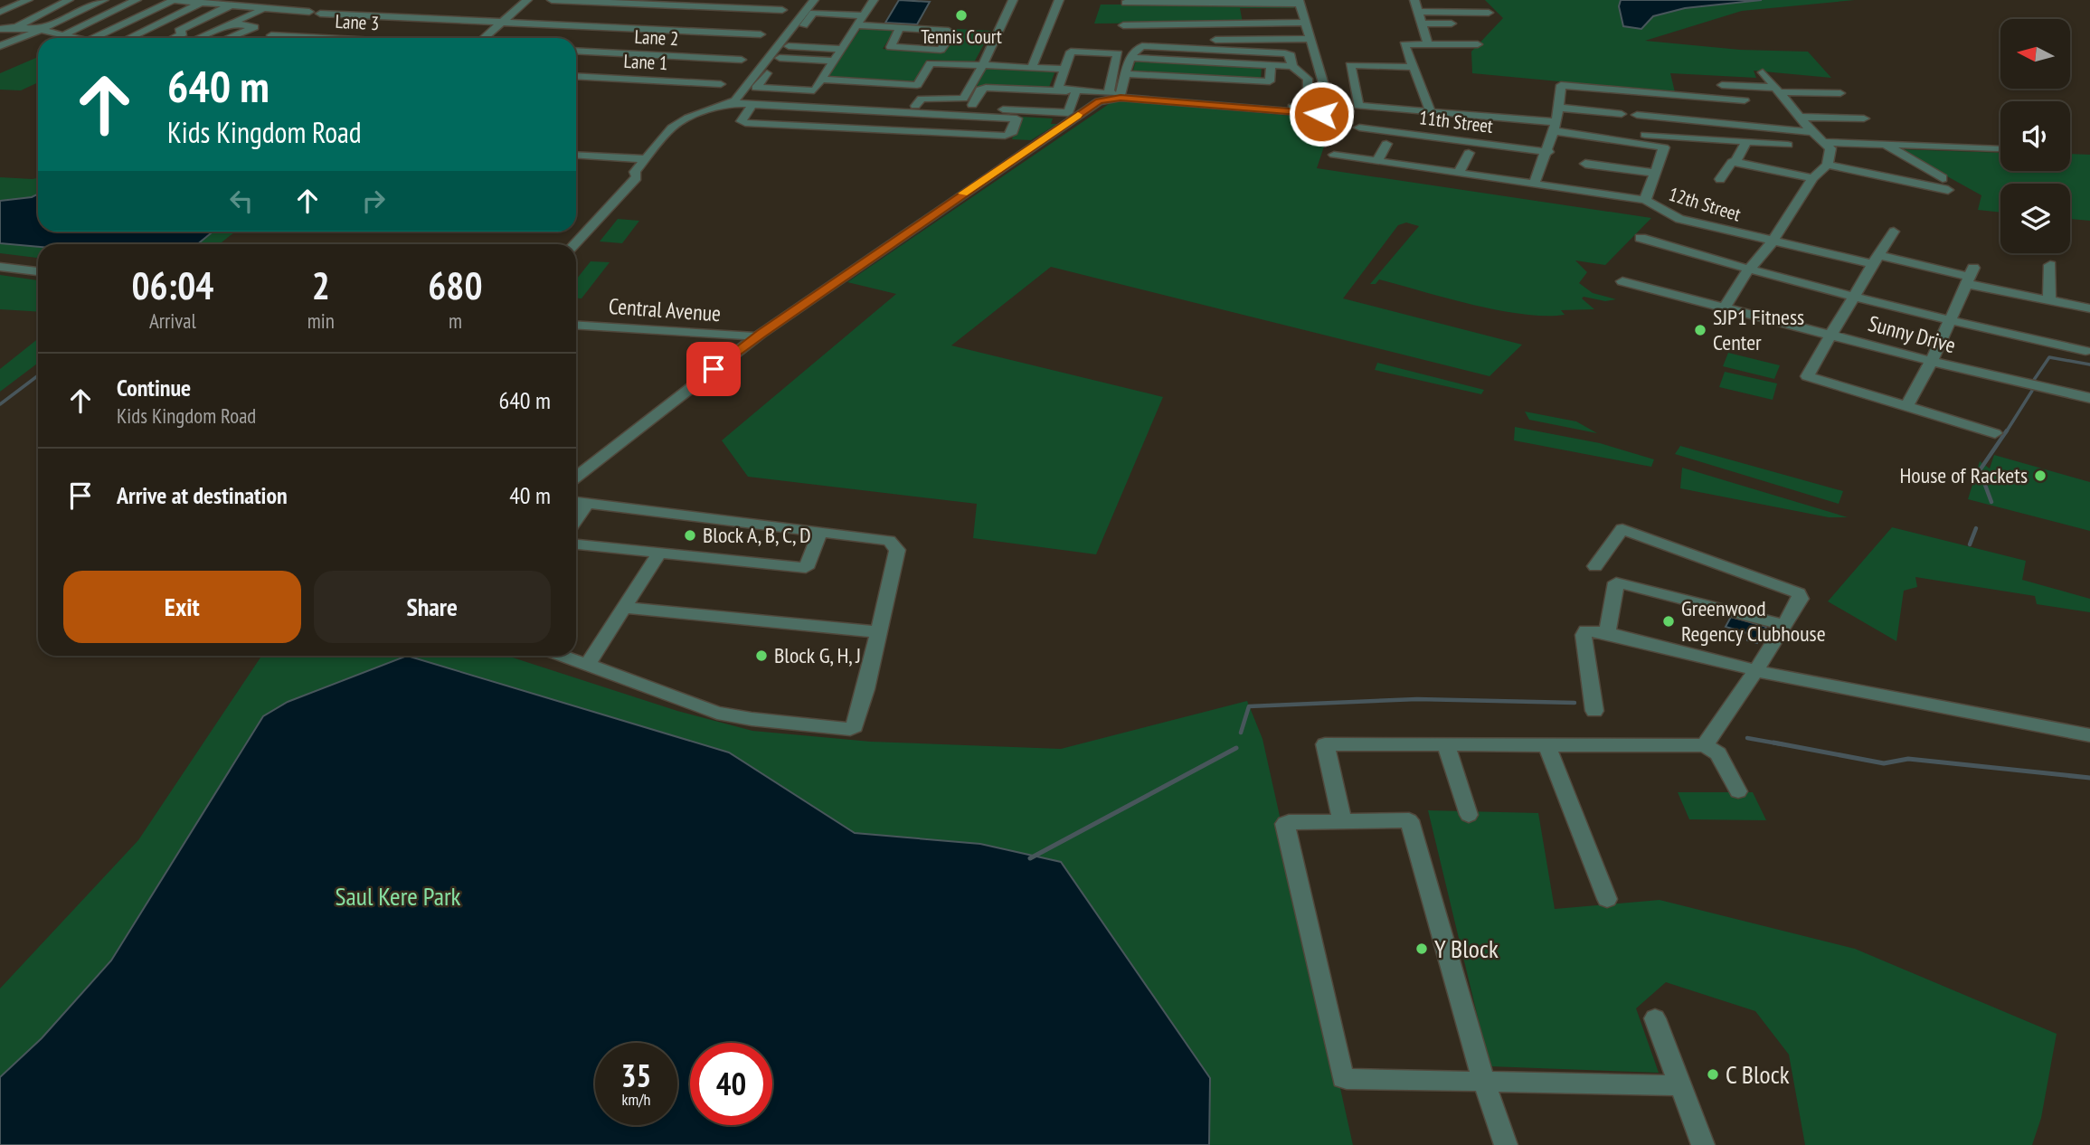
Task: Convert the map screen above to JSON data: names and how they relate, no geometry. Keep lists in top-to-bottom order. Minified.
{"streets":{"street":["Lane 3","Lane 2","Lane 1","11th Street","12th Street","Central Avenue","Sunny Drive"]},"parks":["Saul Kere Park"],"places":["Tennis Court","SJP1 Fitness Center","House of Rackets","Block A, B, C, D","Greenwood Regency Clubhouse","Block G, H, J","Y Block","C Block"],"north":"left","page":{"turn":["640 m","Kids Kingdom Road"],"eta":["06:04","Arrival","2","min","680","m"],"list":[{"name":"Continue","note":"Kids Kingdom Road","value":"640 m"},{"name":"Arrive at destination","value":"40 m"}],"buttons":["Exit","Share"],"speed":"35 km/h","limit":"40"}}
